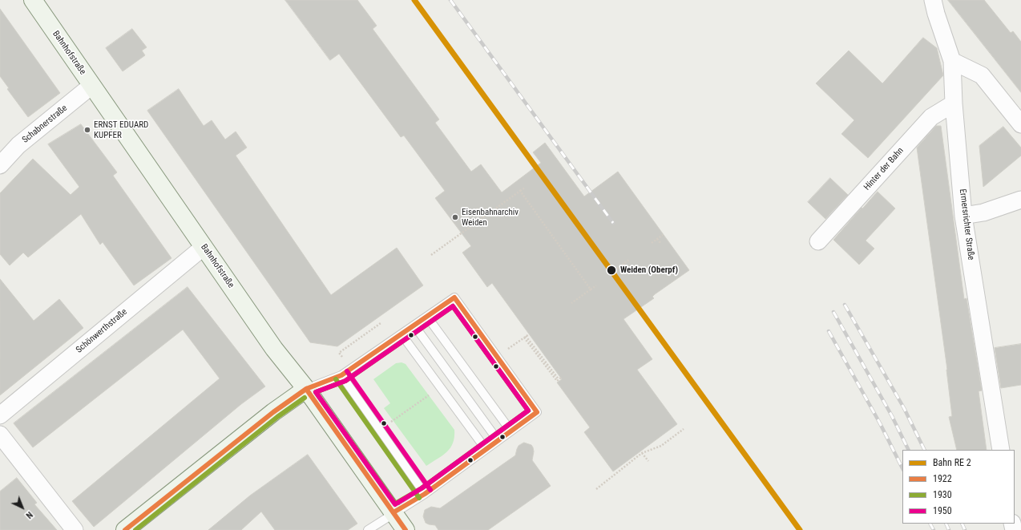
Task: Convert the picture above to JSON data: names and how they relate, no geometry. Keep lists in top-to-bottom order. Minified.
{"streets":{"main road":["Bahnhofstraße"],"street":["Schabnerstraße","Hinter der Bahn","Ermersrichter Straße","Schönwerthstraße"]},"crossings":[["Bahnhofstraße","Schabnerstraße"],["Bahnhofstraße","Schönwerthstraße"],["Hinter der Bahn","Ermersrichter Straße"]],"places":["ERNST EDUARD KUPFER","Eisenbahnarchiv Weiden","Weiden (Oberpf)"],"lines":["transit line 1922","transit line 1930","transit line 1950"],"legend":["Bahn RE 2","1922","1930","1950"],"north":"bottom right"}
